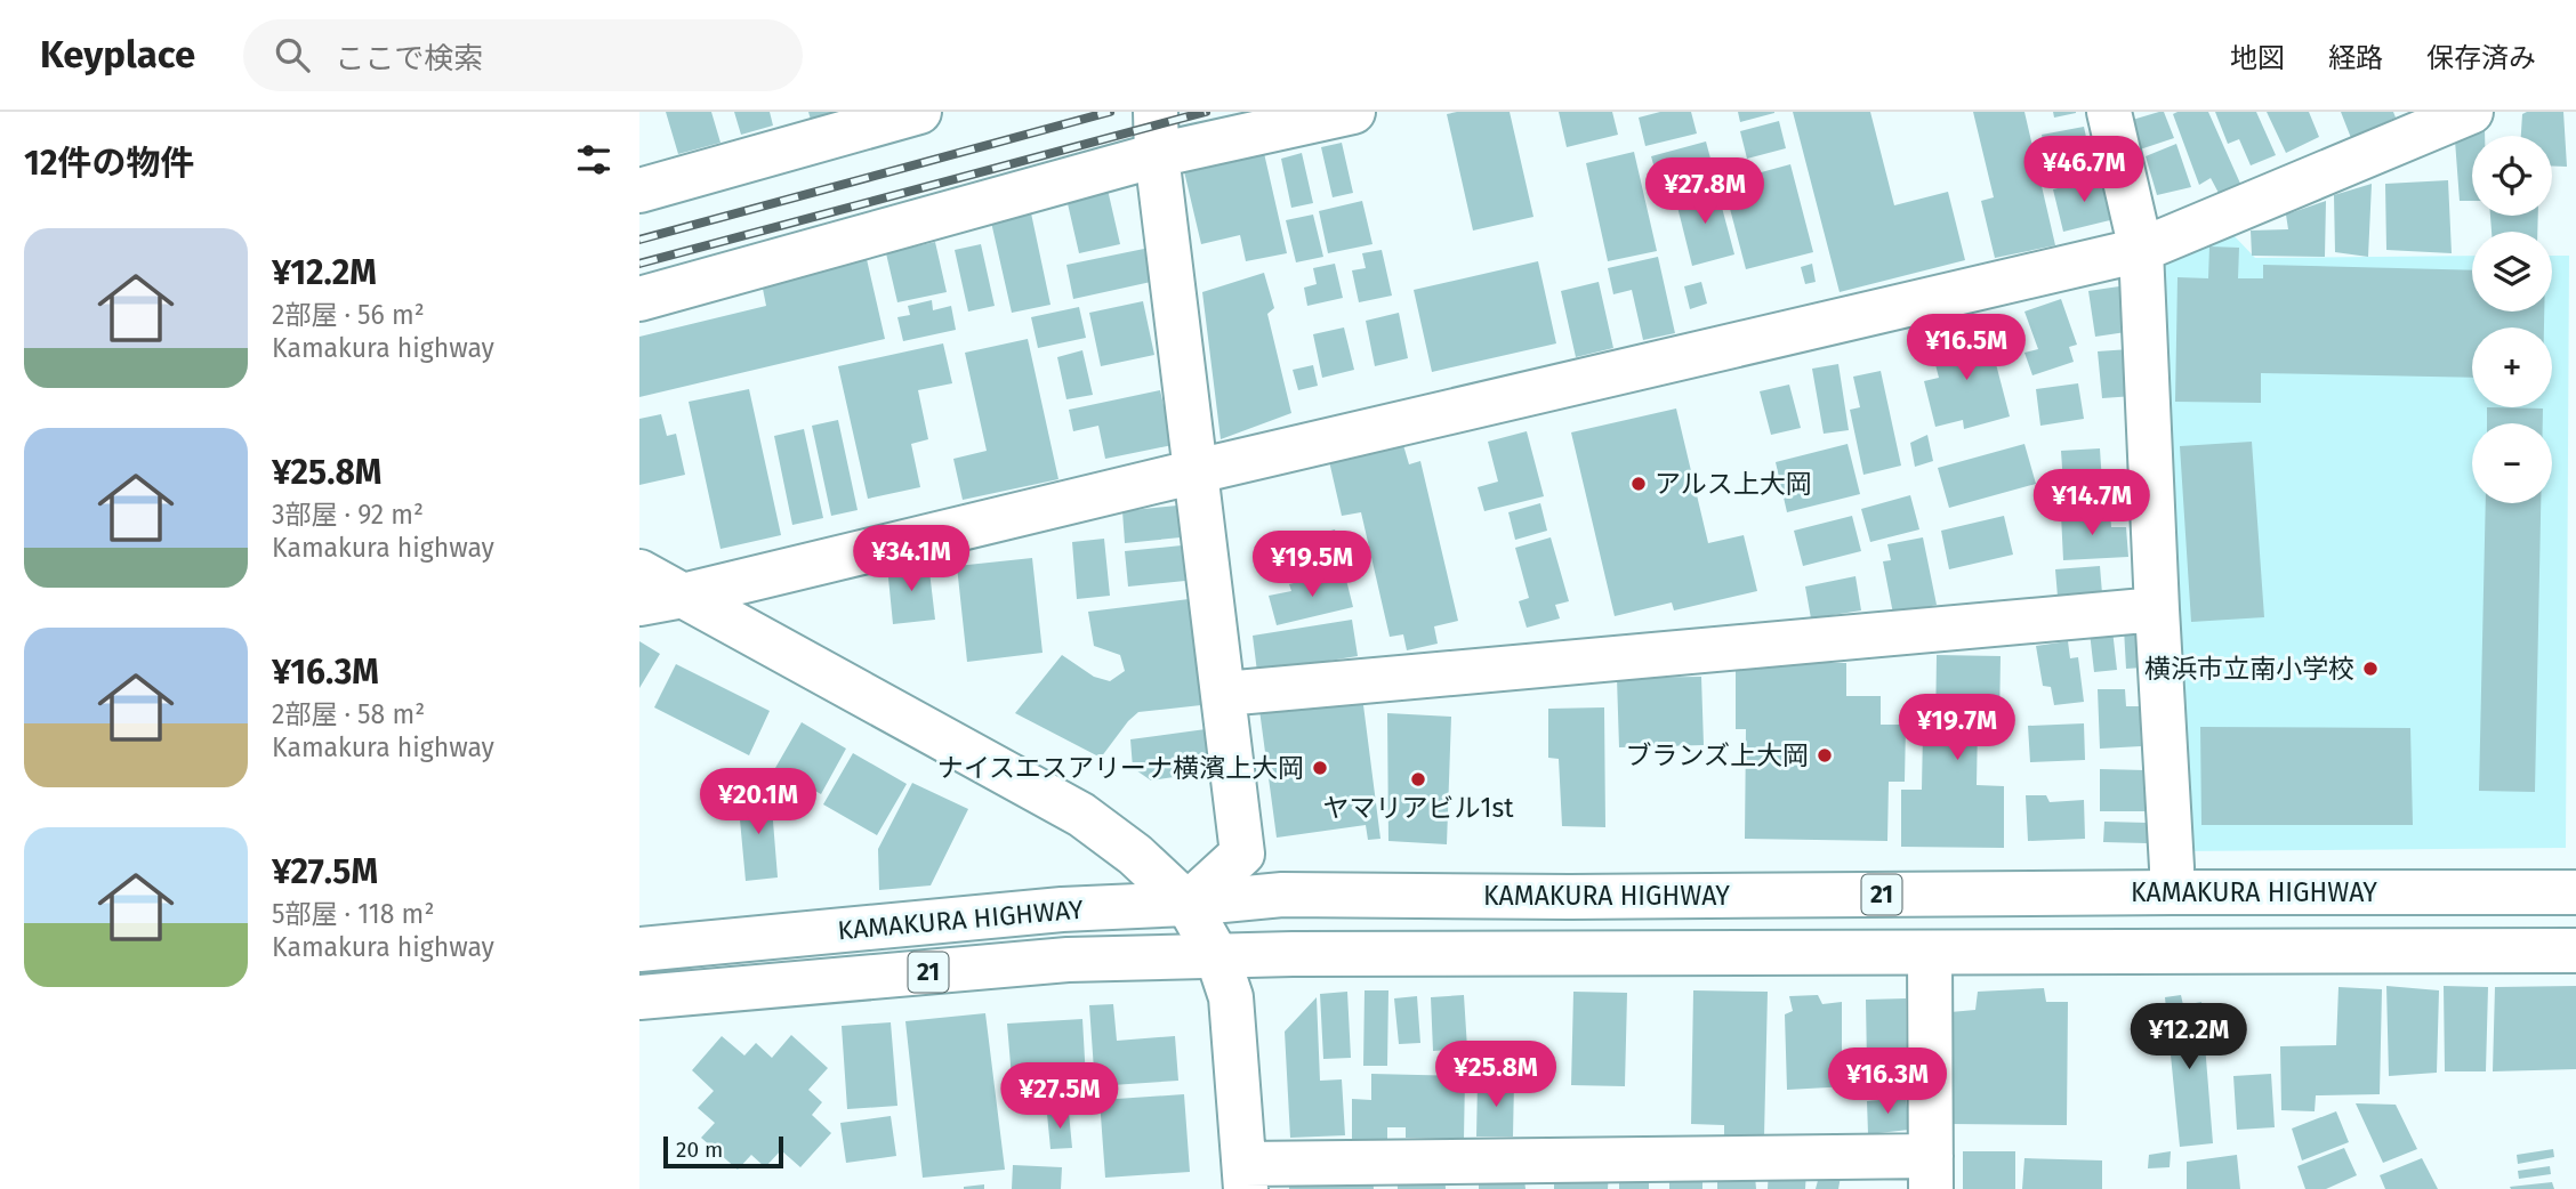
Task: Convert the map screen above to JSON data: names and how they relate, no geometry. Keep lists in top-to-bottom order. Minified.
{"streets":{"street":["KAMAKURA HIGHWAY","21"]},"places":["アルス上大岡","横浜市立南小学校","ブランズ上大岡","ナイスエスアリーナ横濱上大岡","ヤマリアビル1st"],"scale_bar":"20 m","page":{"header":"Keyplace","search":"ここで検索","nav":["地図","経路","保存済み"],"heading":"12件の物件","map_buttons":["+","−"],"price":["¥46.7M","¥27.8M","¥16.5M","¥14.7M","¥34.1M","¥19.5M","¥19.7M","¥20.1M","¥12.2M","¥25.8M","¥16.3M","¥27.5M"],"list":[{"name":"¥12.2M","note":"2部屋 · 56 m² · Kamakura highway"},{"name":"¥25.8M","note":"3部屋 · 92 m² · Kamakura highway"},{"name":"¥16.3M","note":"2部屋 · 58 m² · Kamakura highway"},{"name":"¥27.5M","note":"5部屋 · 118 m² · Kamakura highway"}],"scale":"20 m"}}
